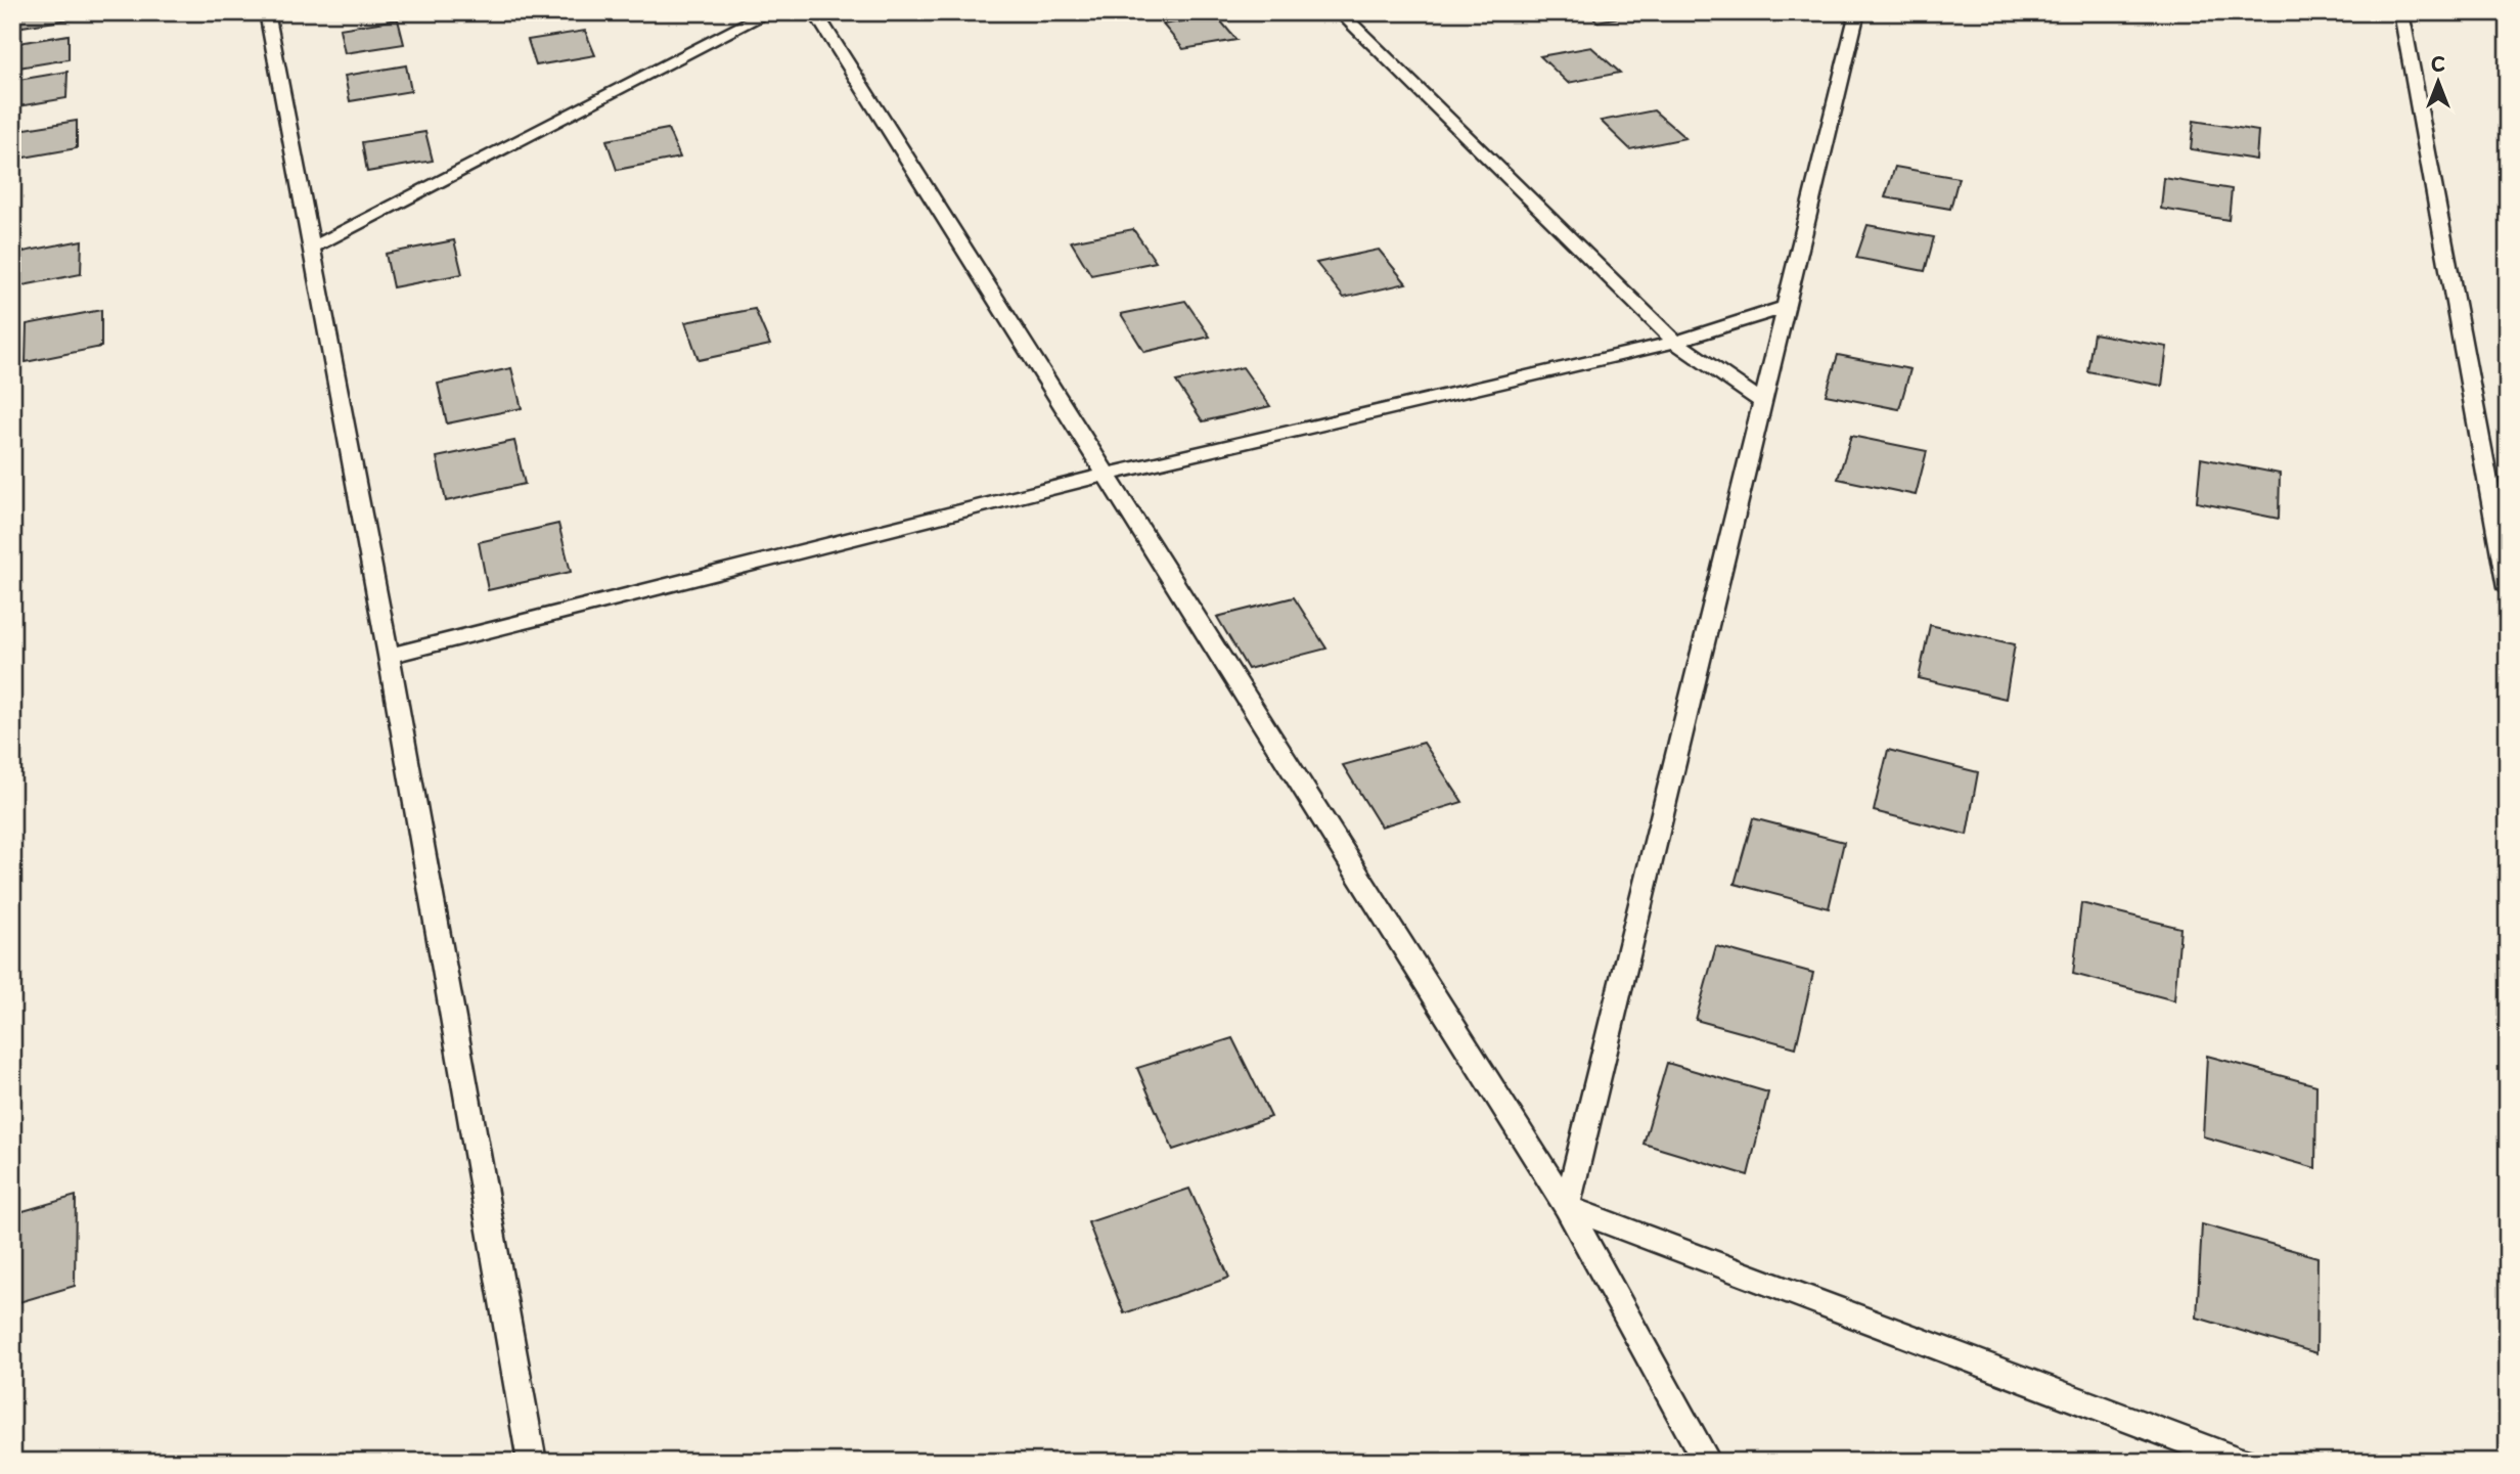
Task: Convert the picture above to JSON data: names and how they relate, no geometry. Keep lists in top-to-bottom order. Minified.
{"north":"top"}
